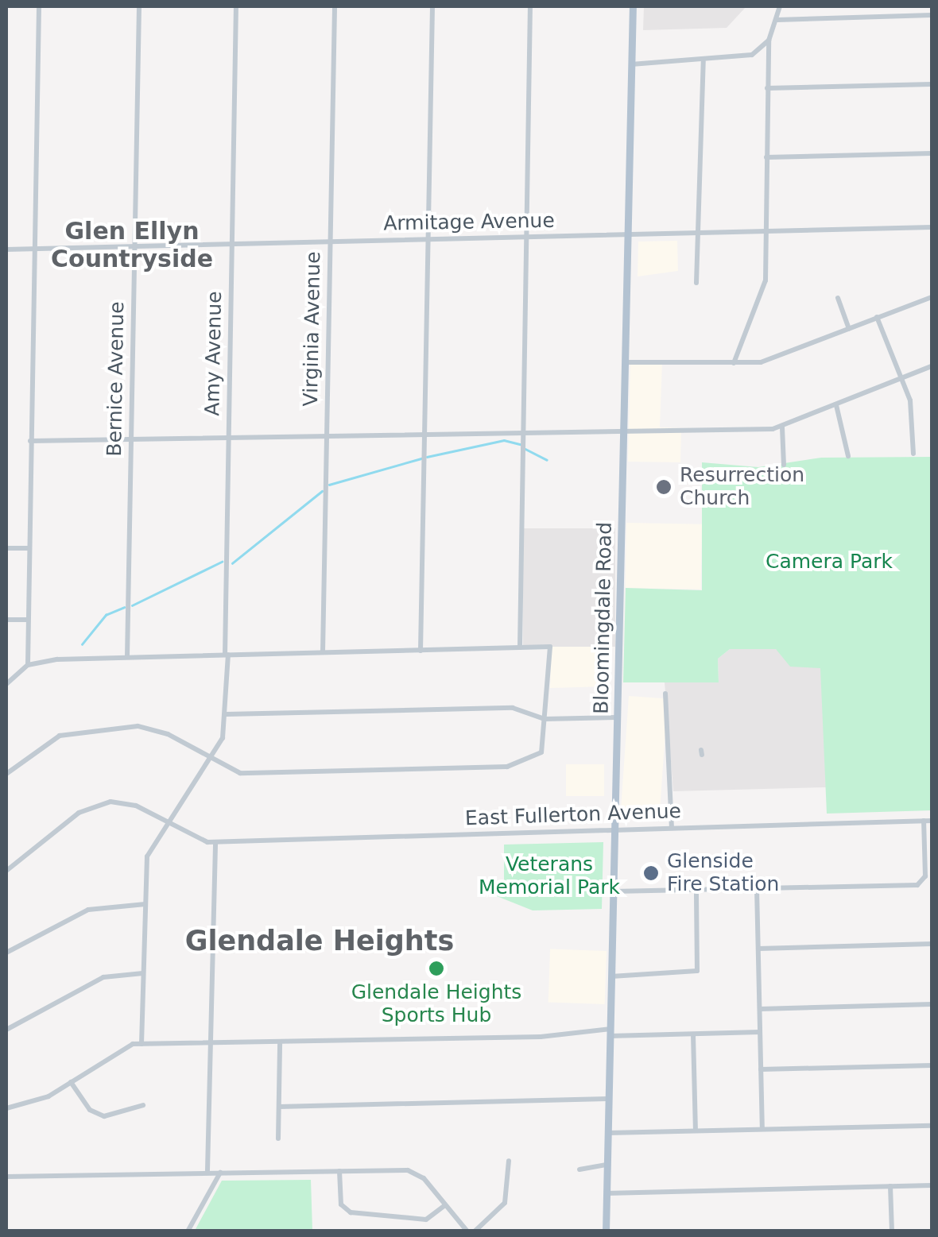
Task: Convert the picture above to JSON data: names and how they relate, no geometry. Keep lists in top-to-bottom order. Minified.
{"streets":{"main road":["Bloomingdale Road"],"street":["Armitage Avenue","Virginia Avenue","Amy Avenue","Bernice Avenue","East Fullerton Avenue"]},"crossings":[["Armitage Avenue","Virginia Avenue"],["Armitage Avenue","Amy Avenue"],["Armitage Avenue","Bernice Avenue"],["Armitage Avenue","Bloomingdale Road"],["Amy Avenue","East Fullerton Avenue"],["Bloomingdale Road","East Fullerton Avenue"]],"districts":["Glen Ellyn Countryside","Glendale Heights"],"parks":["Camera Park","Veterans Memorial Park"],"places":["Resurrection Church","Glenside Fire Station","Glendale Heights Sports Hub"]}
